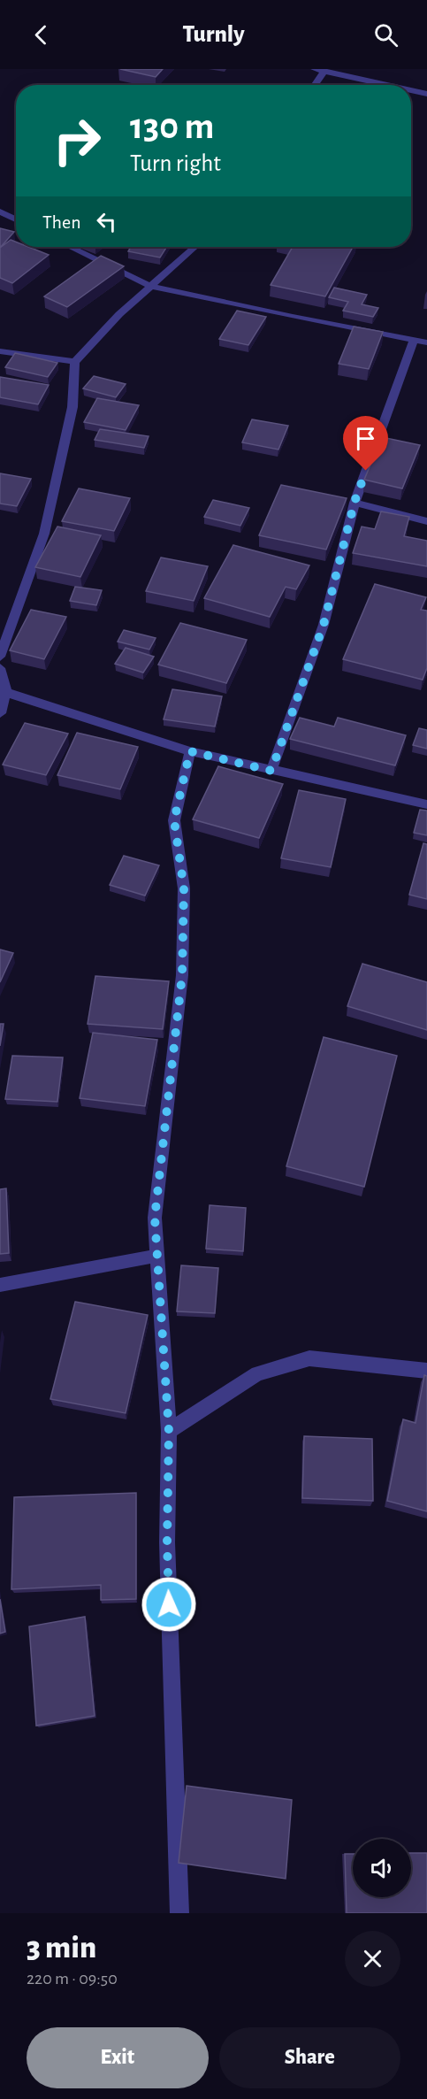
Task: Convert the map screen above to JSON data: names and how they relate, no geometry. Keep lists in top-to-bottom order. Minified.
{"page":{"header":"Turnly","turn":["130 m","Turn right"],"then":"Then","heading":["3 min","220 m · 09:50"],"buttons":["Exit","Share"]}}
